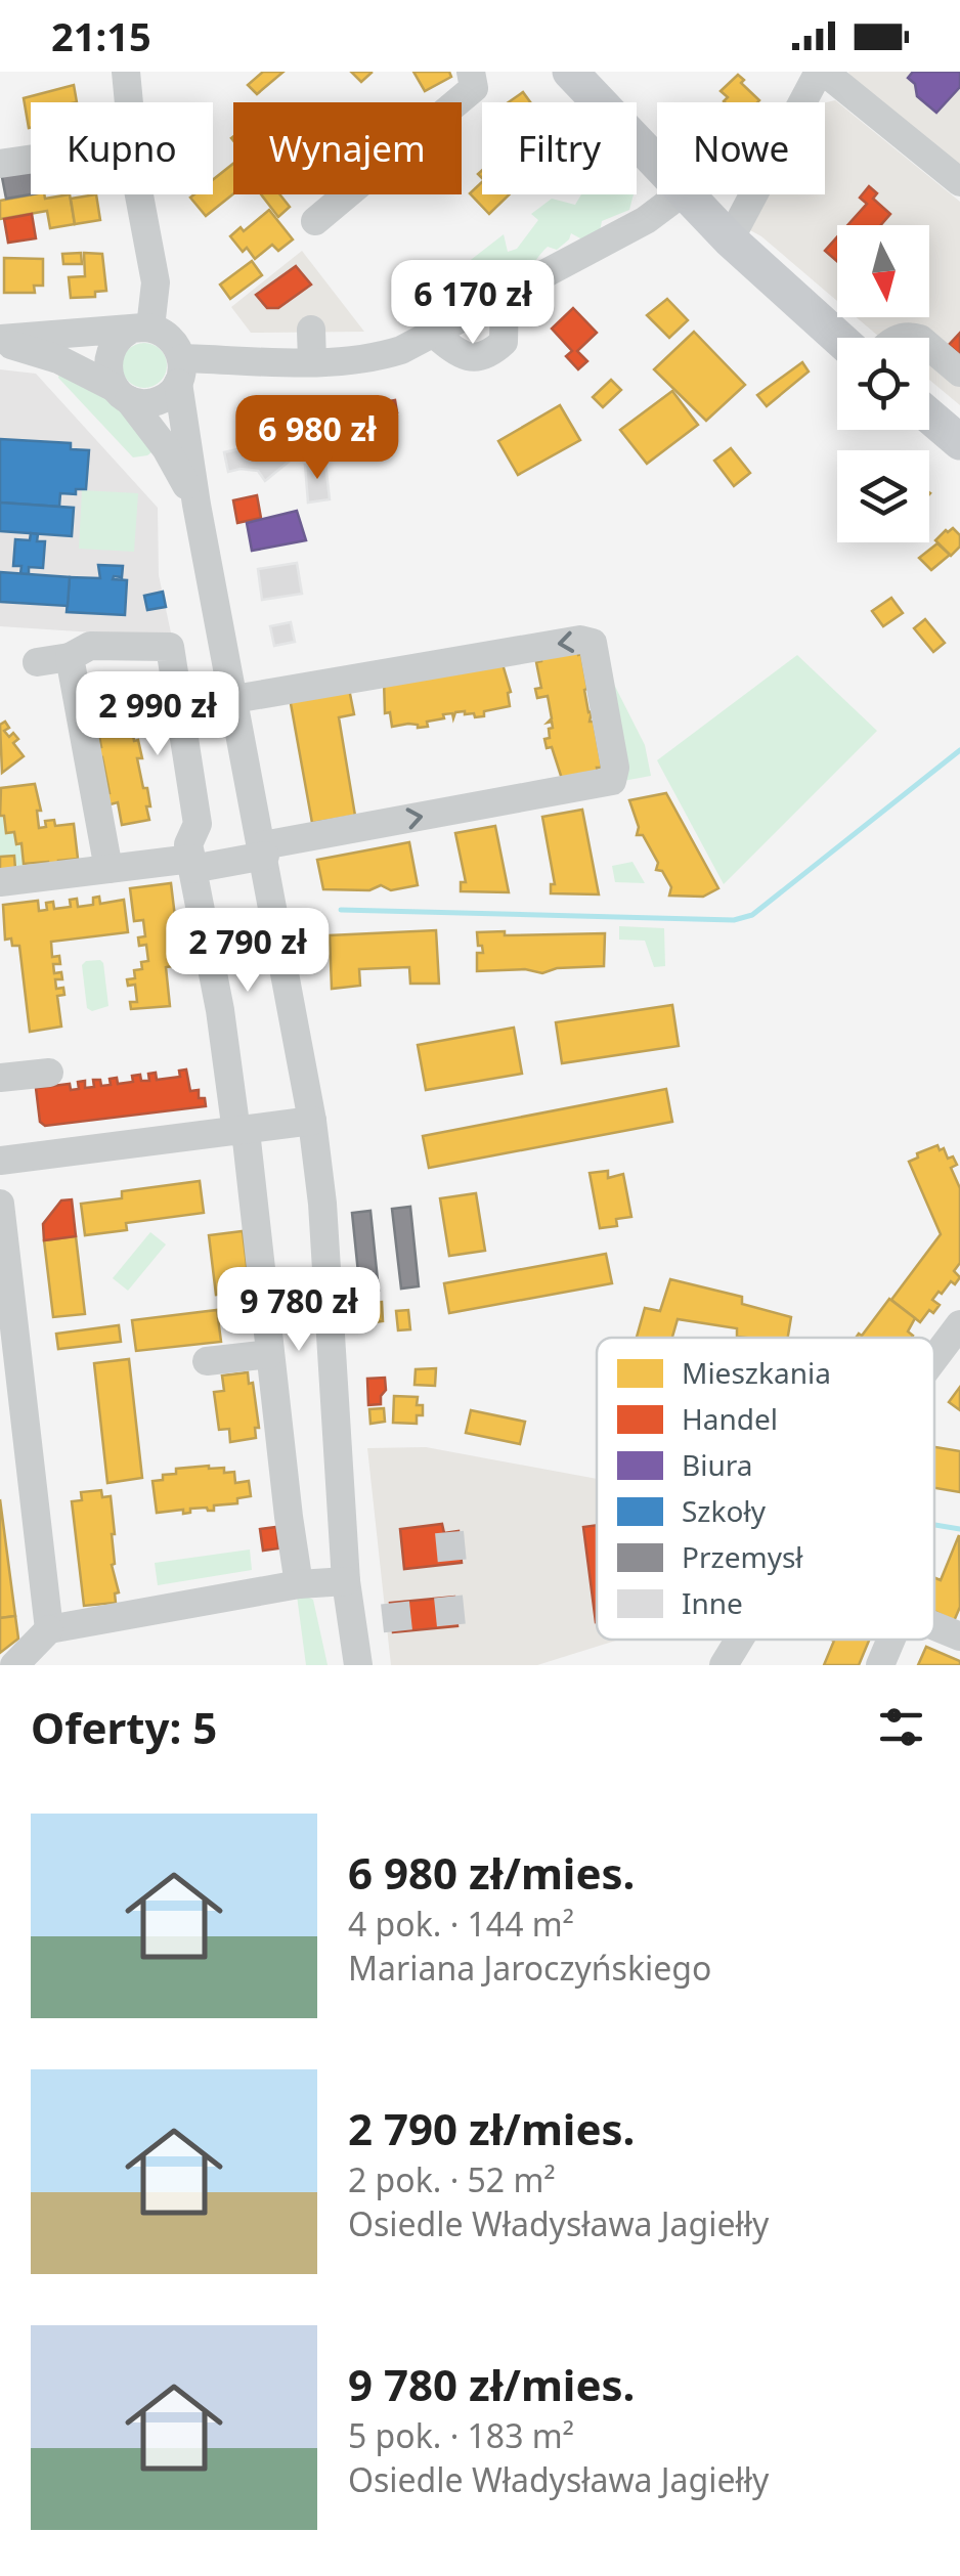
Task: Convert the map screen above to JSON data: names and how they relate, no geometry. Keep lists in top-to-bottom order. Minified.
{"legend":["Mieszkania","Handel","Biura","Szkoły","Przemysł","Inne"],"north":"bottom","page":{"status":"21:15","chip":["Kupno","Wynajem","Filtry","Nowe"],"price":["6 170 zł","6 980 zł","2 990 zł","2 790 zł","9 780 zł"],"heading":"Oferty: 5","list":[{"name":"6 980 zł/mies.","note":"4 pok. · 144 m² · Mariana Jaroczyńskiego"},{"name":"2 790 zł/mies.","note":"2 pok. · 52 m² · Osiedle Władysława Jagiełły"},{"name":"9 780 zł/mies.","note":"5 pok. · 183 m² · Osiedle Władysława Jagiełły"}]}}
